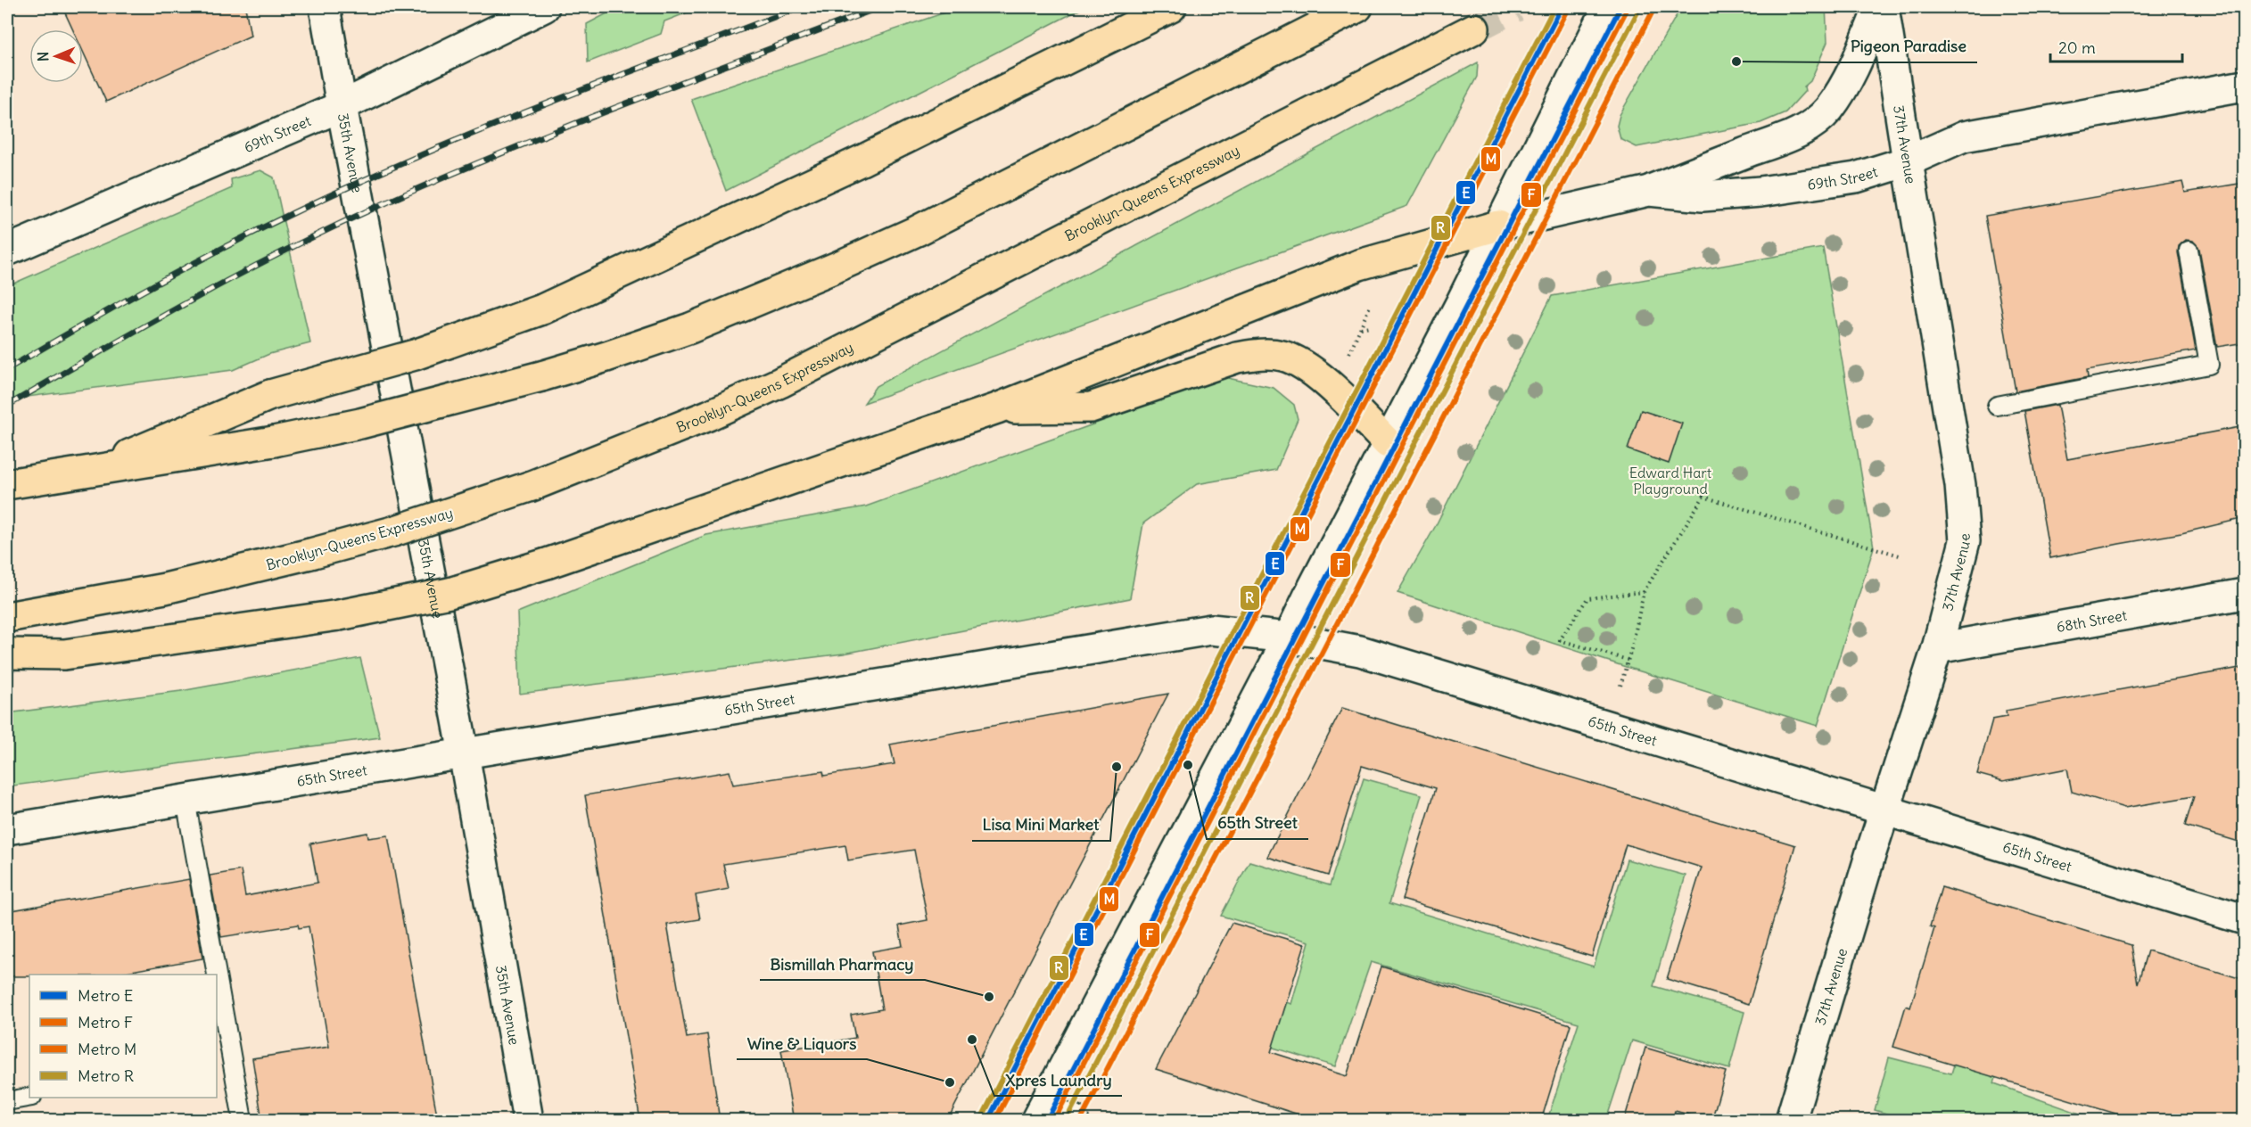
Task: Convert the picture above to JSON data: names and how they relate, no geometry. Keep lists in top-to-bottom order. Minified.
{"streets":{"highway":["Brooklyn-Queens Expressway"],"street":["69th Street","37th Avenue","35th Avenue","68th Street","65th Street"]},"crossings":[["69th Street","37th Avenue"],["69th Street","35th Avenue"],["37th Avenue","68th Street"],["37th Avenue","65th Street"],["35th Avenue","65th Street"]],"parks":["Edward Hart Playground"],"places":["Pigeon Paradise","65th Street","Lisa Mini Market","Bismillah Pharmacy","Xpres Laundry","Wine & Liquors"],"lines":["metro line E","metro line R","metro line F","metro line M"],"legend":["Metro E","Metro F","Metro M","Metro R"],"scale_bar":"20 m","north":"left"}
